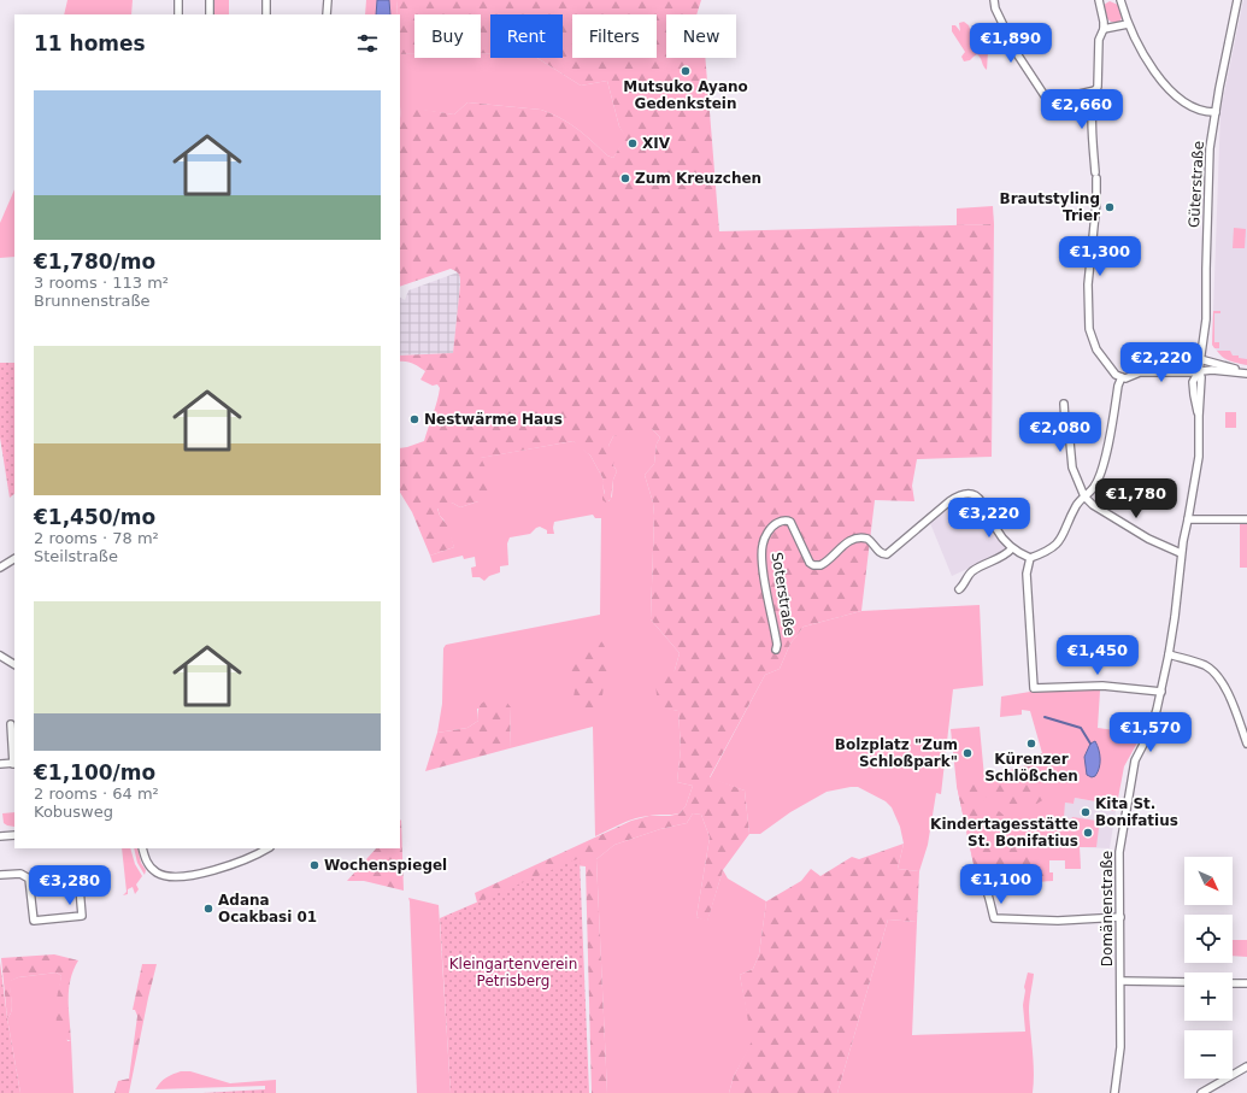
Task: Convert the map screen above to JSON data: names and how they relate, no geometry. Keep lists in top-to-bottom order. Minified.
{"streets":{"street":["Güterstraße","Soterstraße","Domänenstraße"]},"crossings":[["Güterstraße","Domänenstraße"]],"parks":["Kleingartenverein Petrisberg"],"places":["Mutsuko Ayano Gedenkstein","XIV","Zum Kreuzchen","Brautstyling Trier","Nestwärme Haus","Kürenzer Schlößchen","Bolzplatz \"Zum Schloßpark\"","Kita St. Bonifatius","Kindertagesstätte St. Bonifatius","Wochenspiegel","Adana Ocakbasi 01"],"north":"bottom right","page":{"chip":["Buy","Rent","Filters","New"],"heading":"11 homes","price":["€1,890","€2,660","€1,300","€2,220","€2,080","€1,780","€3,220","€1,450","€1,570","€1,100","€3,280"],"list":[{"name":"€1,780/mo","note":"3 rooms · 113 m² · Brunnenstraße"},{"name":"€1,450/mo","note":"2 rooms · 78 m² · Steilstraße"},{"name":"€1,100/mo","note":"2 rooms · 64 m² · Kobusweg"}],"map_buttons":["+","−"]}}
